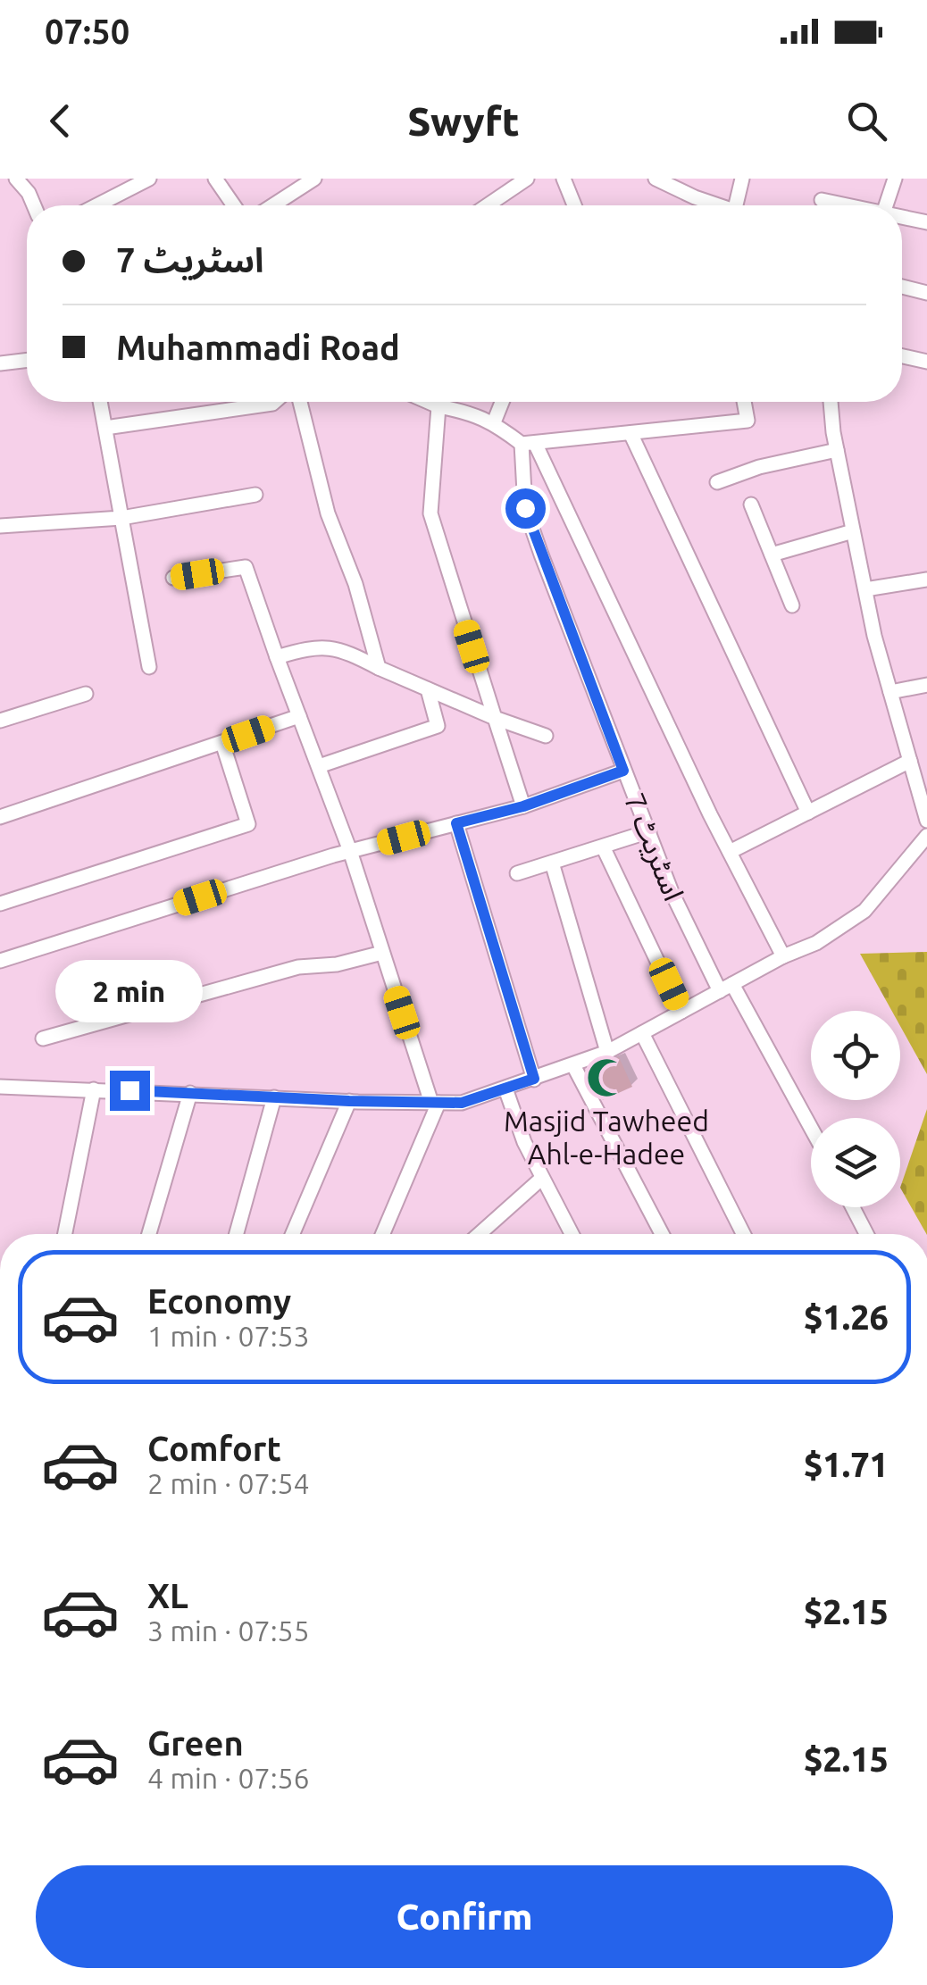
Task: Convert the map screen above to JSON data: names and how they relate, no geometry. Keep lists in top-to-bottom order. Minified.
{"streets":{"street":["اسٹریٹ 7"]},"places":{"mosque":["Masjid Tawheed Ahl-e-Hadee"]},"page":{"status":"07:50","header":"Swyft","banner":["اسٹریٹ 7","Muhammadi Road"],"bubble":"2 min","list":[{"name":"Economy","note":"1 min · 07:53","value":"$1.26"},{"name":"Comfort","note":"2 min · 07:54","value":"$1.71"},{"name":"XL","note":"3 min · 07:55","value":"$2.15"},{"name":"Green","note":"4 min · 07:56","value":"$2.15"}],"buttons":"Confirm"}}
